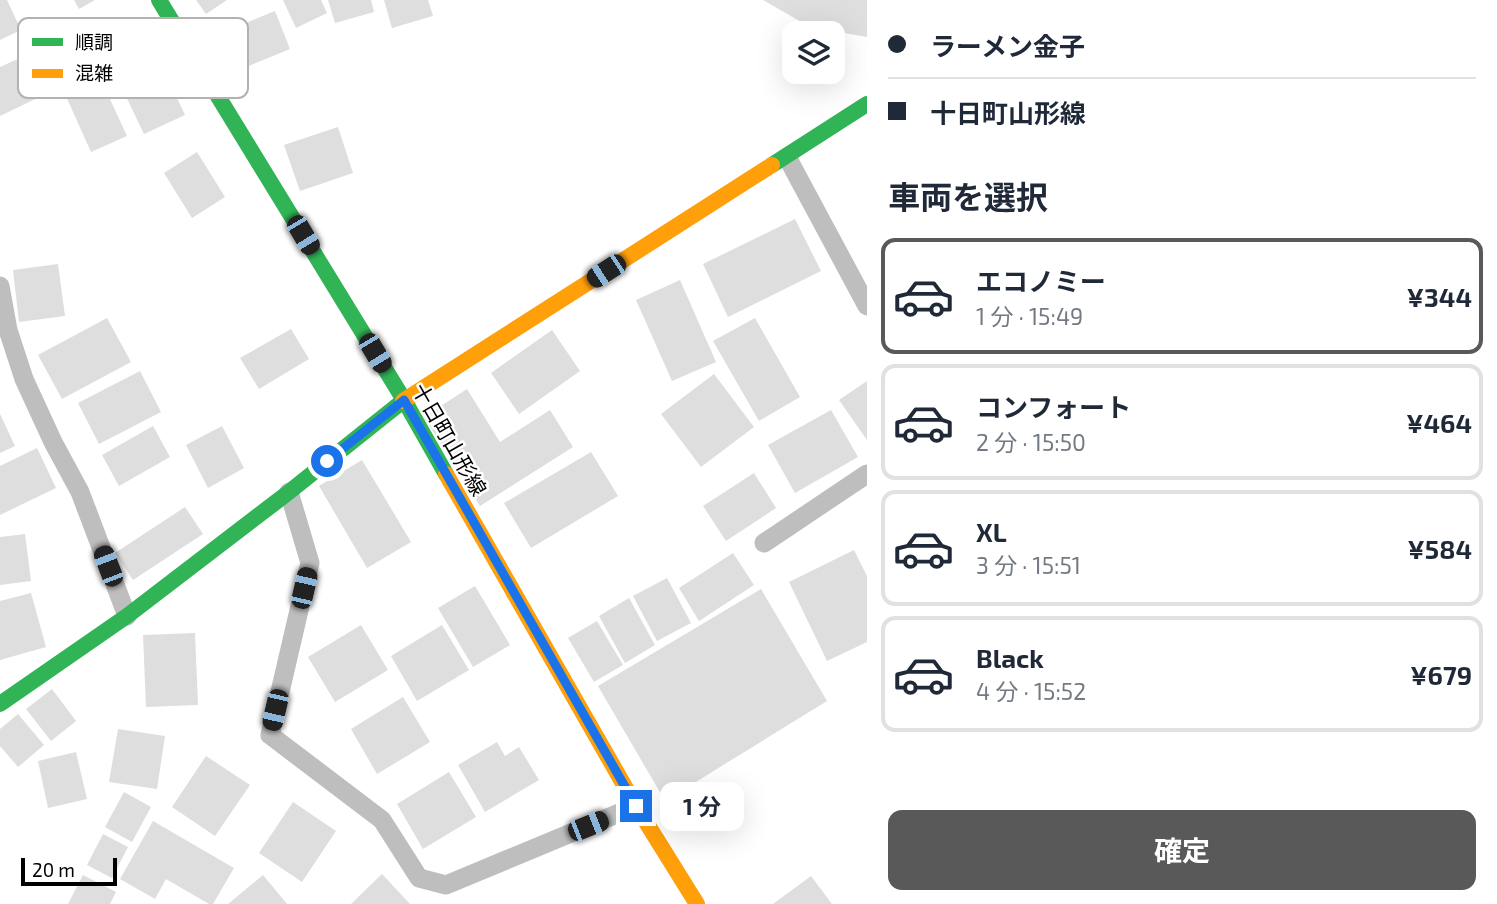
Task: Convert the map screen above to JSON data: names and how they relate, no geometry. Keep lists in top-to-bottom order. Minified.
{"streets":{"street":["十日町山形線"]},"legend":["順調","混雑"],"scale_bar":"20 m","page":{"banner":["ラーメン金子","十日町山形線"],"heading":"車両を選択","list":[{"name":"エコノミー","note":"1 分 · 15:49","value":"¥344"},{"name":"コンフォート","note":"2 分 · 15:50","value":"¥464"},{"name":"XL","note":"3 分 · 15:51","value":"¥584"},{"name":"Black","note":"4 分 · 15:52","value":"¥679"}],"bubble":"1 分","buttons":"確定","scale":"20 m"}}
